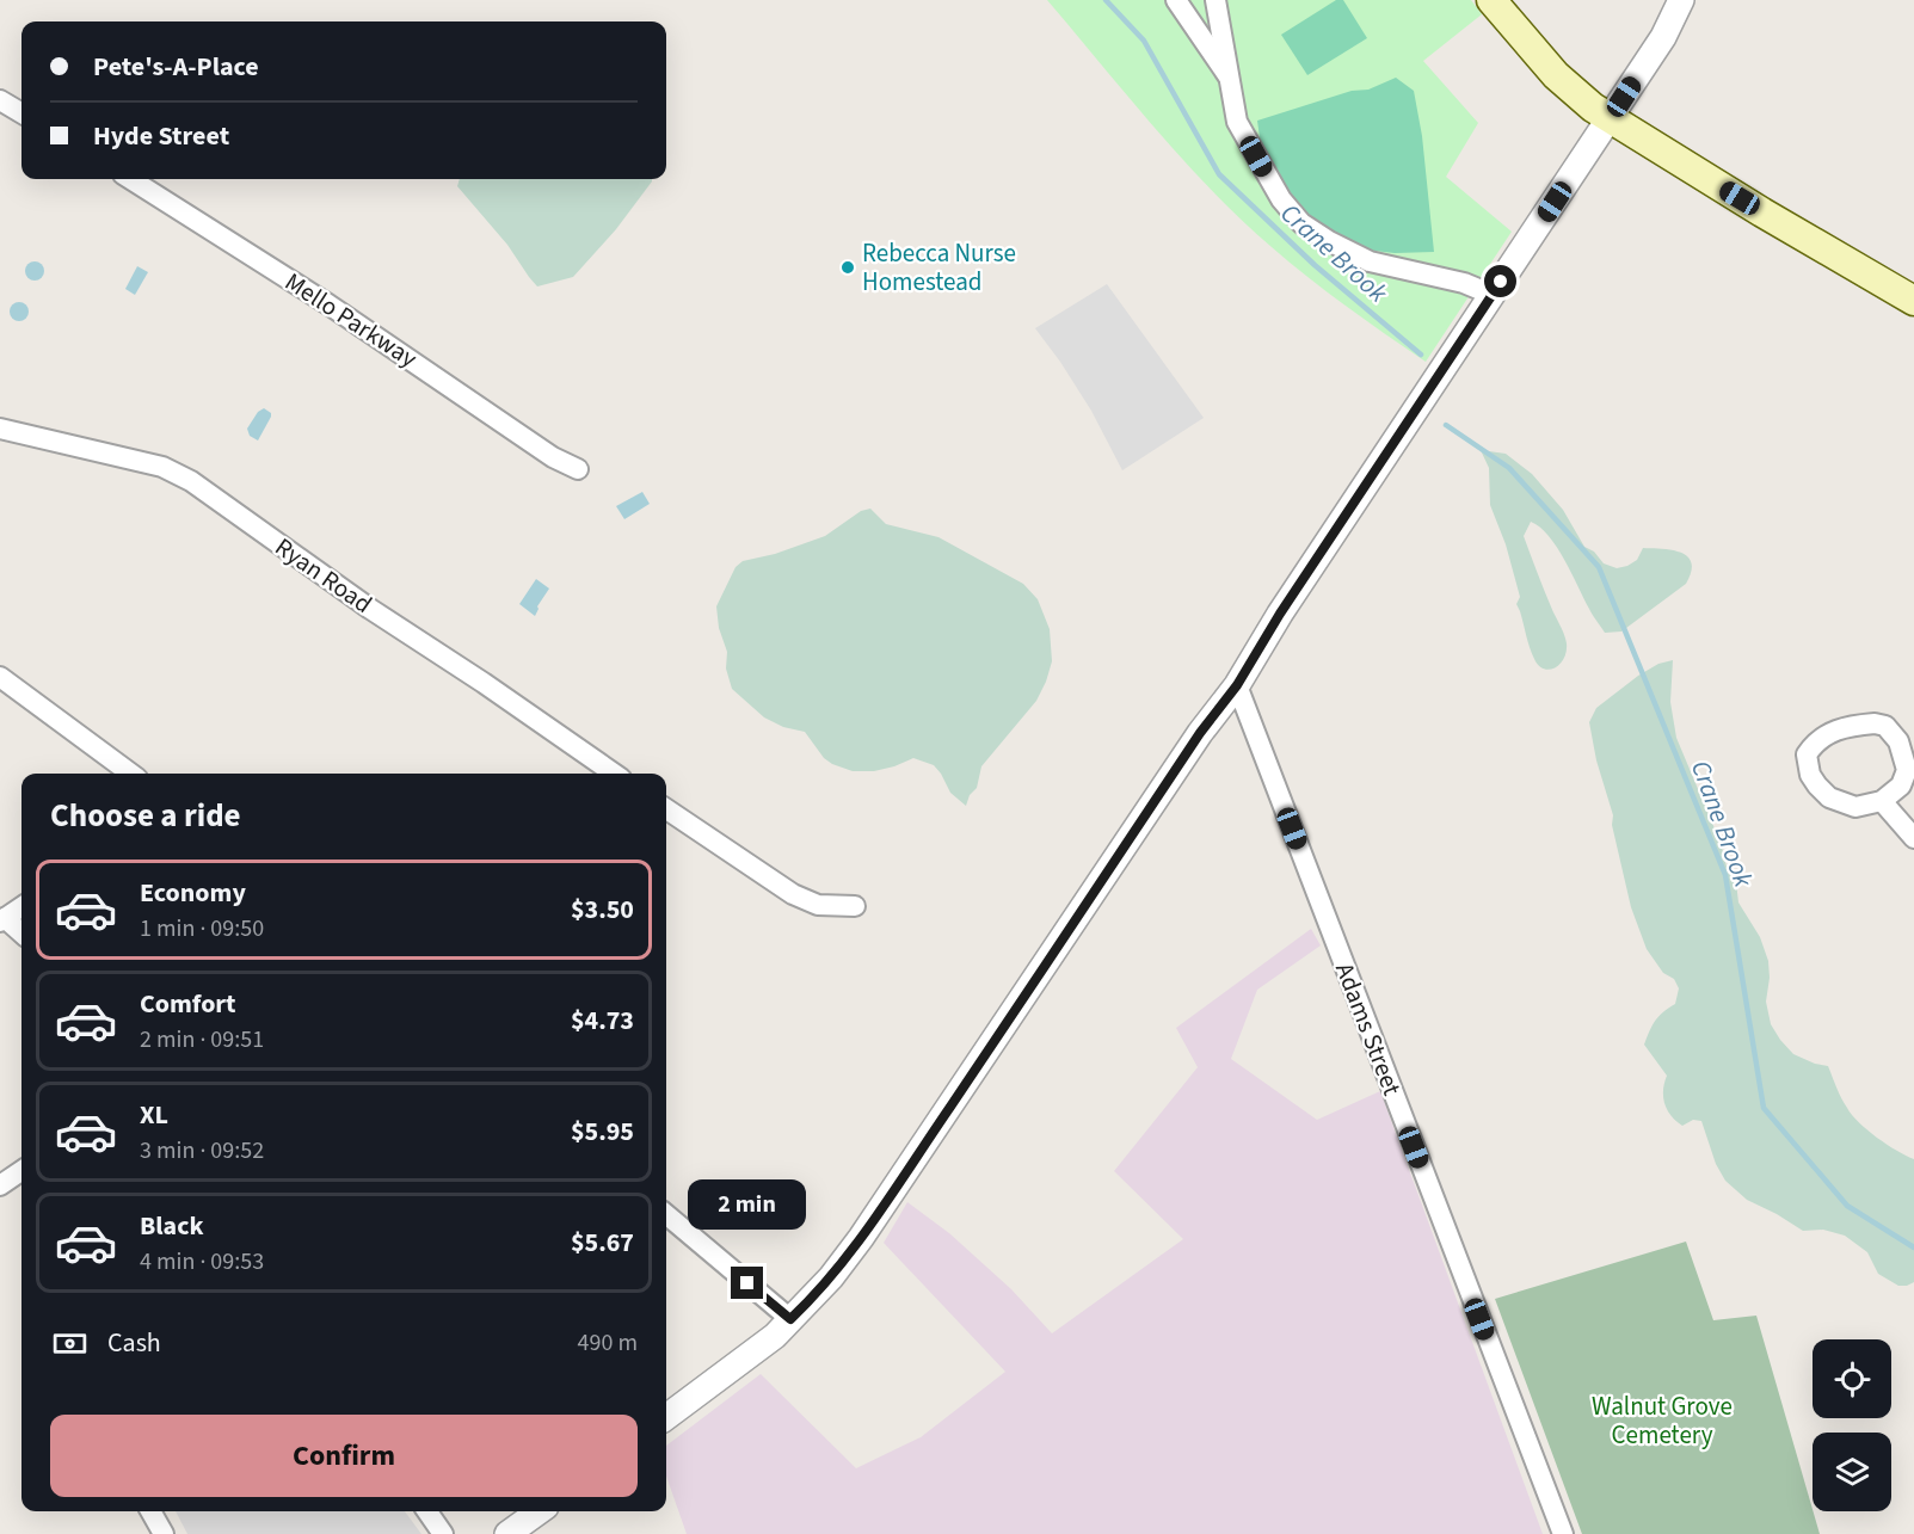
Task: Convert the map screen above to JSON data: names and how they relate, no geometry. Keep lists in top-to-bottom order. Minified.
{"streets":{"street":["Mello Parkway","Ryan Road","Adams Street"]},"water":["Crane Brook"],"parks":["Walnut Grove Cemetery"],"places":["Rebecca Nurse Homestead"],"page":{"banner":["Pete's-A-Place","Hyde Street"],"heading":"Choose a ride","list":[{"name":"Economy","note":"1 min · 09:50","value":"$3.50"},{"name":"Comfort","note":"2 min · 09:51","value":"$4.73"},{"name":"XL","note":"3 min · 09:52","value":"$5.95"},{"name":"Black","note":"4 min · 09:53","value":"$5.67"}],"bubble":"2 min","pay":["Cash","490 m"],"buttons":"Confirm"}}
